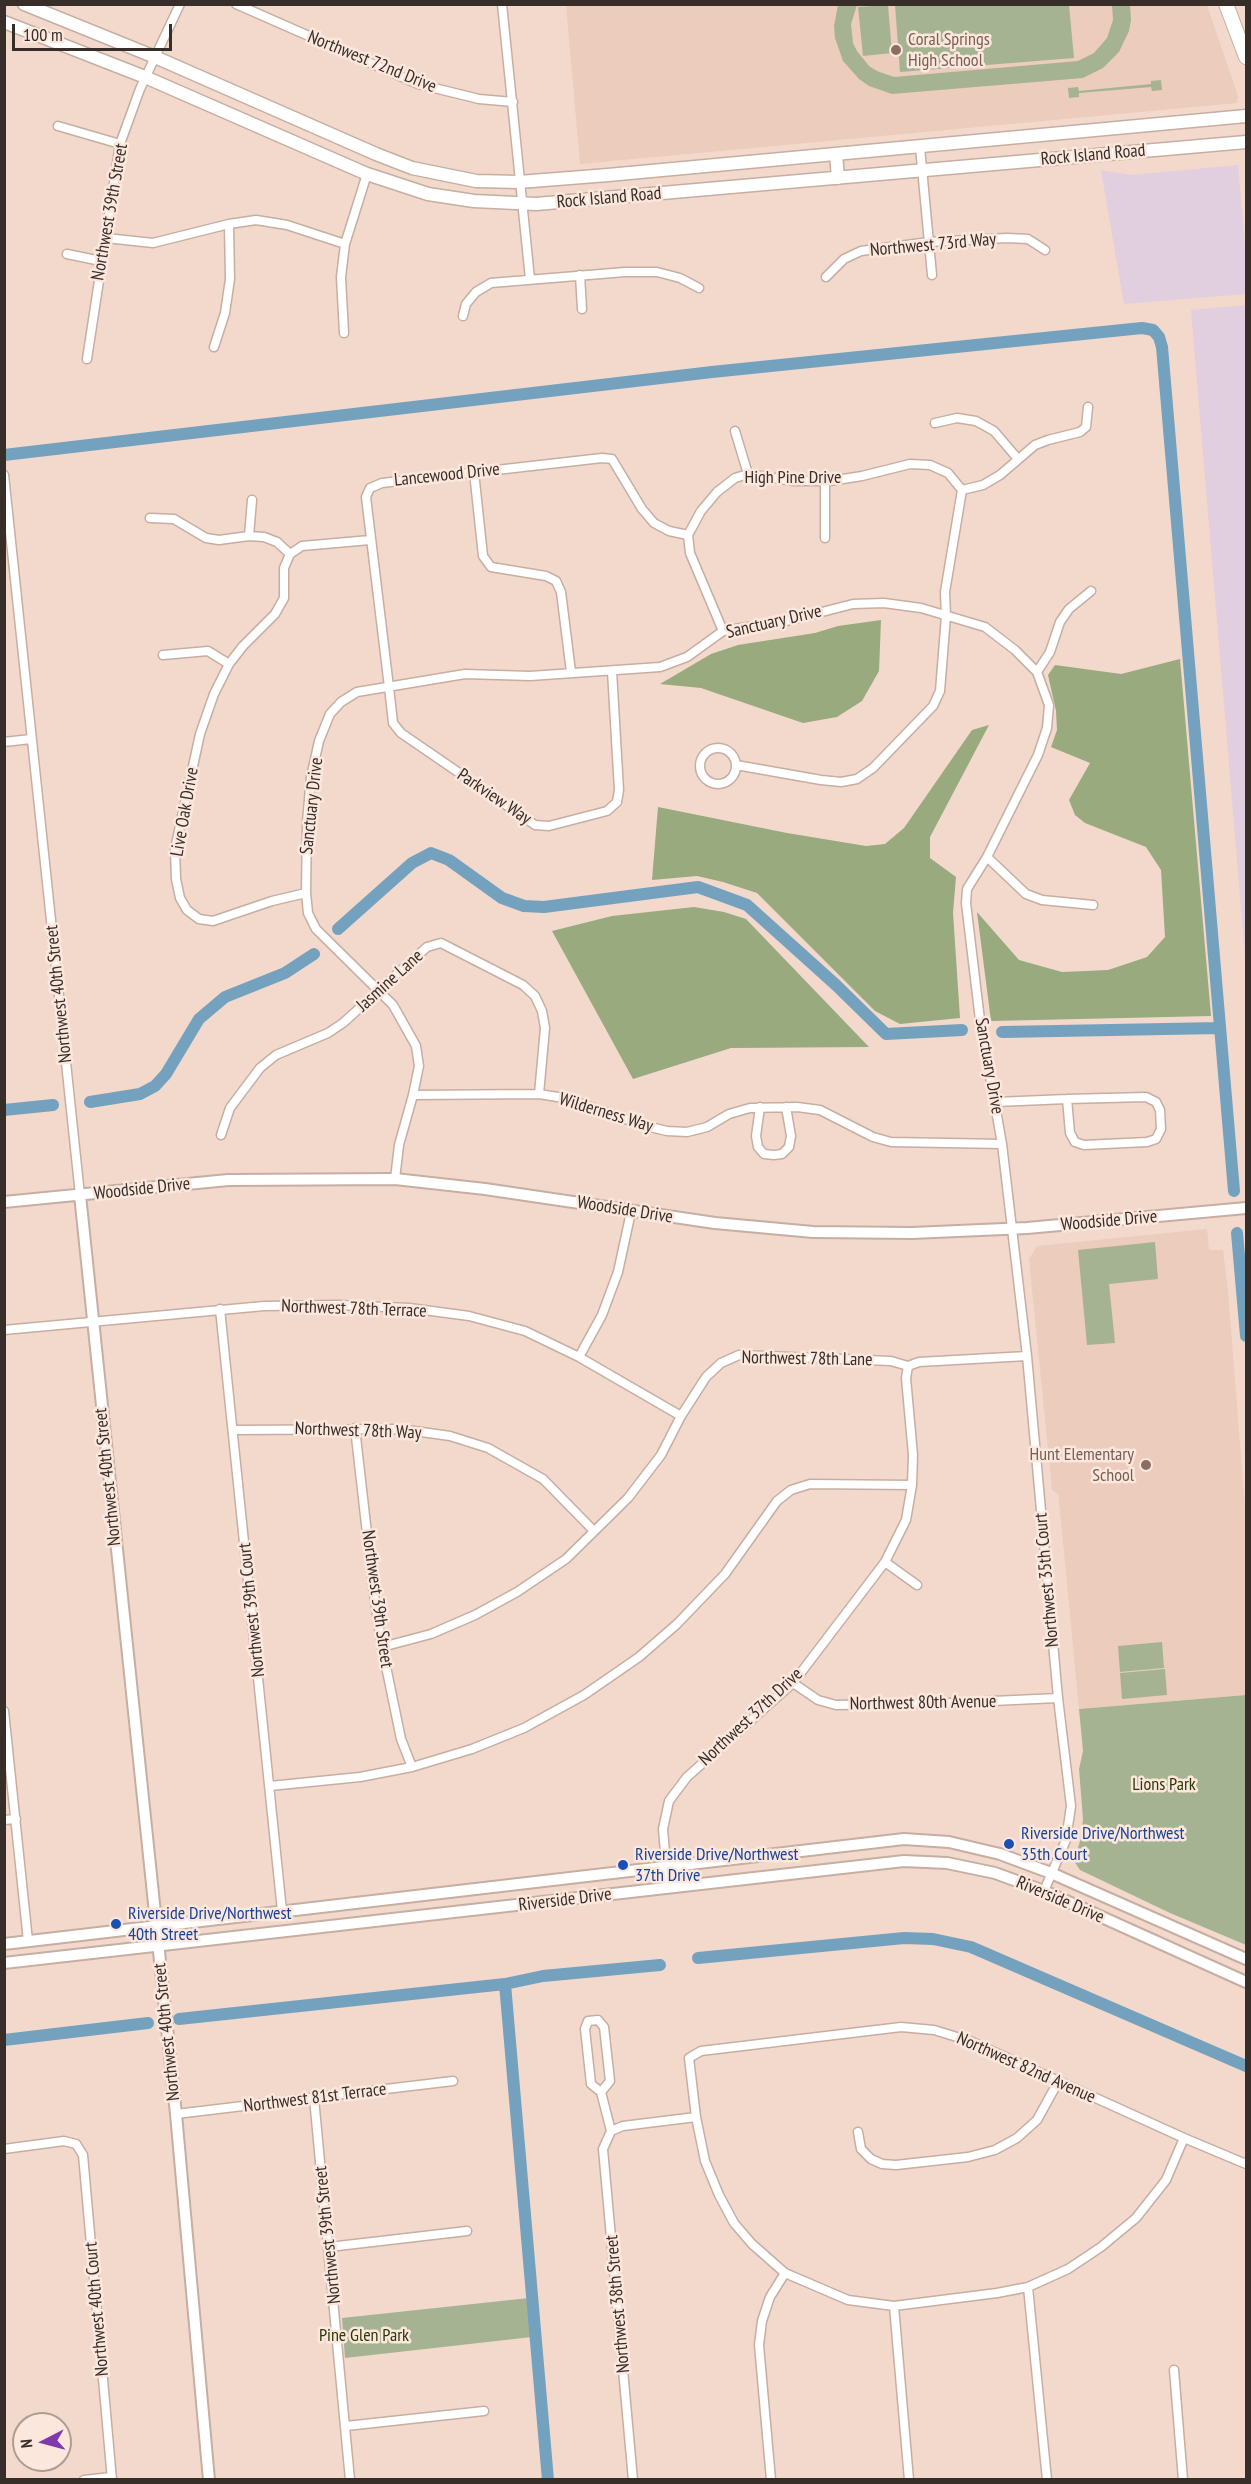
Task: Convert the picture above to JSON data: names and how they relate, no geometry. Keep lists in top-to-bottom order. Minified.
{"streets":{"main road":["Rock Island Road"],"street":["Northwest 72nd Drive","Northwest 39th Street","Northwest 73rd Way","Lancewood Drive","High Pine Drive","Sanctuary Drive","Parkview Way","Live Oak Drive","Jasmine Lane","Northwest 40th Street","Wilderness Way","Woodside Drive","Northwest 78th Terrace","Northwest 78th Lane","Northwest 78th Way","Northwest 35th Court","Northwest 39th Court","Northwest 80th Avenue","Northwest 37th Drive","Riverside Drive","Northwest 82nd Avenue","Northwest 81st Terrace","Northwest 38th Street","Northwest 40th Court"]},"crossings":[["Rock Island Road","Northwest 39th Street"],["Northwest 39th Street","Northwest 78th Lane"],["Northwest 39th Street","Northwest 78th Way"],["Northwest 39th Street","Northwest 81st Terrace"],["Lancewood Drive","High Pine Drive"],["Lancewood Drive","Sanctuary Drive"],["Lancewood Drive","Parkview Way"],["Sanctuary Drive","Parkview Way"],["Sanctuary Drive","Live Oak Drive"],["Sanctuary Drive","Jasmine Lane"],["Sanctuary Drive","Wilderness Way"],["Sanctuary Drive","Woodside Drive"],["Sanctuary Drive","Northwest 35th Court"],["Jasmine Lane","Wilderness Way"],["Northwest 40th Street","Woodside Drive"],["Northwest 40th Street","Northwest 78th Terrace"],["Northwest 40th Street","Riverside Drive"],["Northwest 40th Street","Northwest 81st Terrace"],["Woodside Drive","Northwest 35th Court"],["Northwest 78th Terrace","Northwest 78th Lane"],["Northwest 78th Terrace","Northwest 39th Court"],["Northwest 78th Lane","Northwest 78th Way"],["Northwest 78th Lane","Northwest 35th Court"],["Northwest 78th Lane","Northwest 37th Drive"],["Northwest 78th Way","Northwest 39th Court"],["Northwest 35th Court","Northwest 80th Avenue"],["Northwest 35th Court","Riverside Drive"],["Northwest 39th Court","Riverside Drive"],["Northwest 80th Avenue","Northwest 37th Drive"],["Northwest 37th Drive","Riverside Drive"]],"parks":["Lions Park","Pine Glen Park"],"places":["Coral Springs High School","Hunt Elementary School","Riverside Drive/Northwest 35th Court","Riverside Drive/Northwest 37th Drive","Riverside Drive/Northwest 40th Street"],"scale_bar":"100 m","north":"left"}
